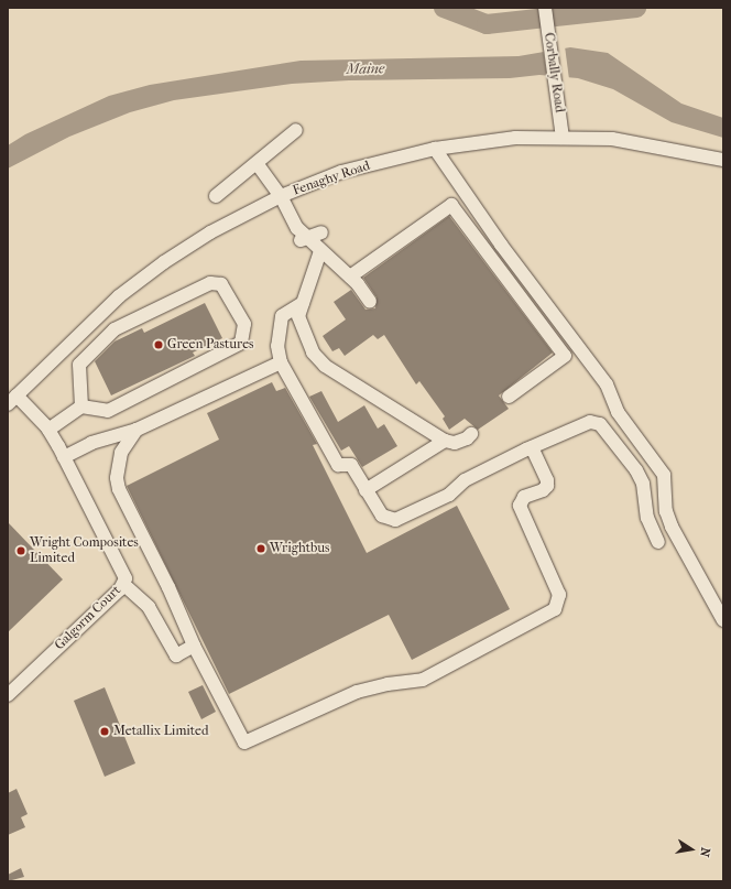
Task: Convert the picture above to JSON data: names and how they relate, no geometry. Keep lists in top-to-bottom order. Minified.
{"streets":{"street":["Corbally Road","Fenaghy Road","Galgorm Court"]},"crossings":[["Corbally Road","Fenaghy Road"],["Fenaghy Road","Galgorm Court"]],"water":["Maine"],"places":["Green Pastures","Wrightbus","Wright Composites Limited","Metallix Limited"],"north":"right"}
